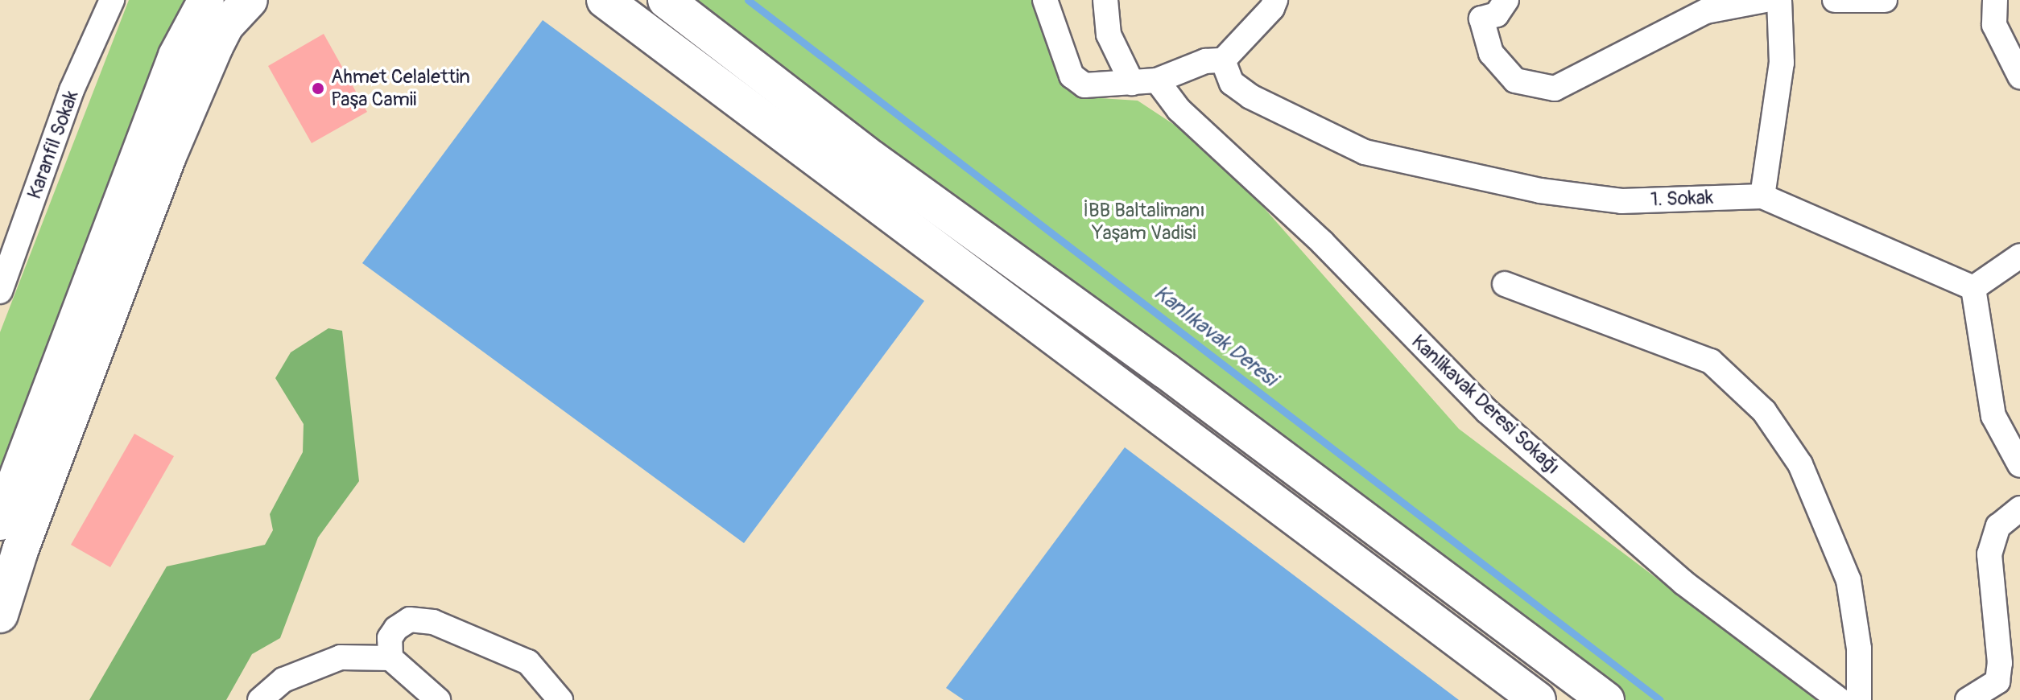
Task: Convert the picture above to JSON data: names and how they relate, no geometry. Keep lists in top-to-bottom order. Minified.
{"streets":{"street":["Karanfil Sokak","1. Sokak","Kanlikavak Deresi Sokağı"]},"water":["Kanlıkavak Deresi"],"parks":["İBB Baltalimanı Yaşam Vadisi"],"places":["Ahmet Celalettin Paşa Camii"]}
